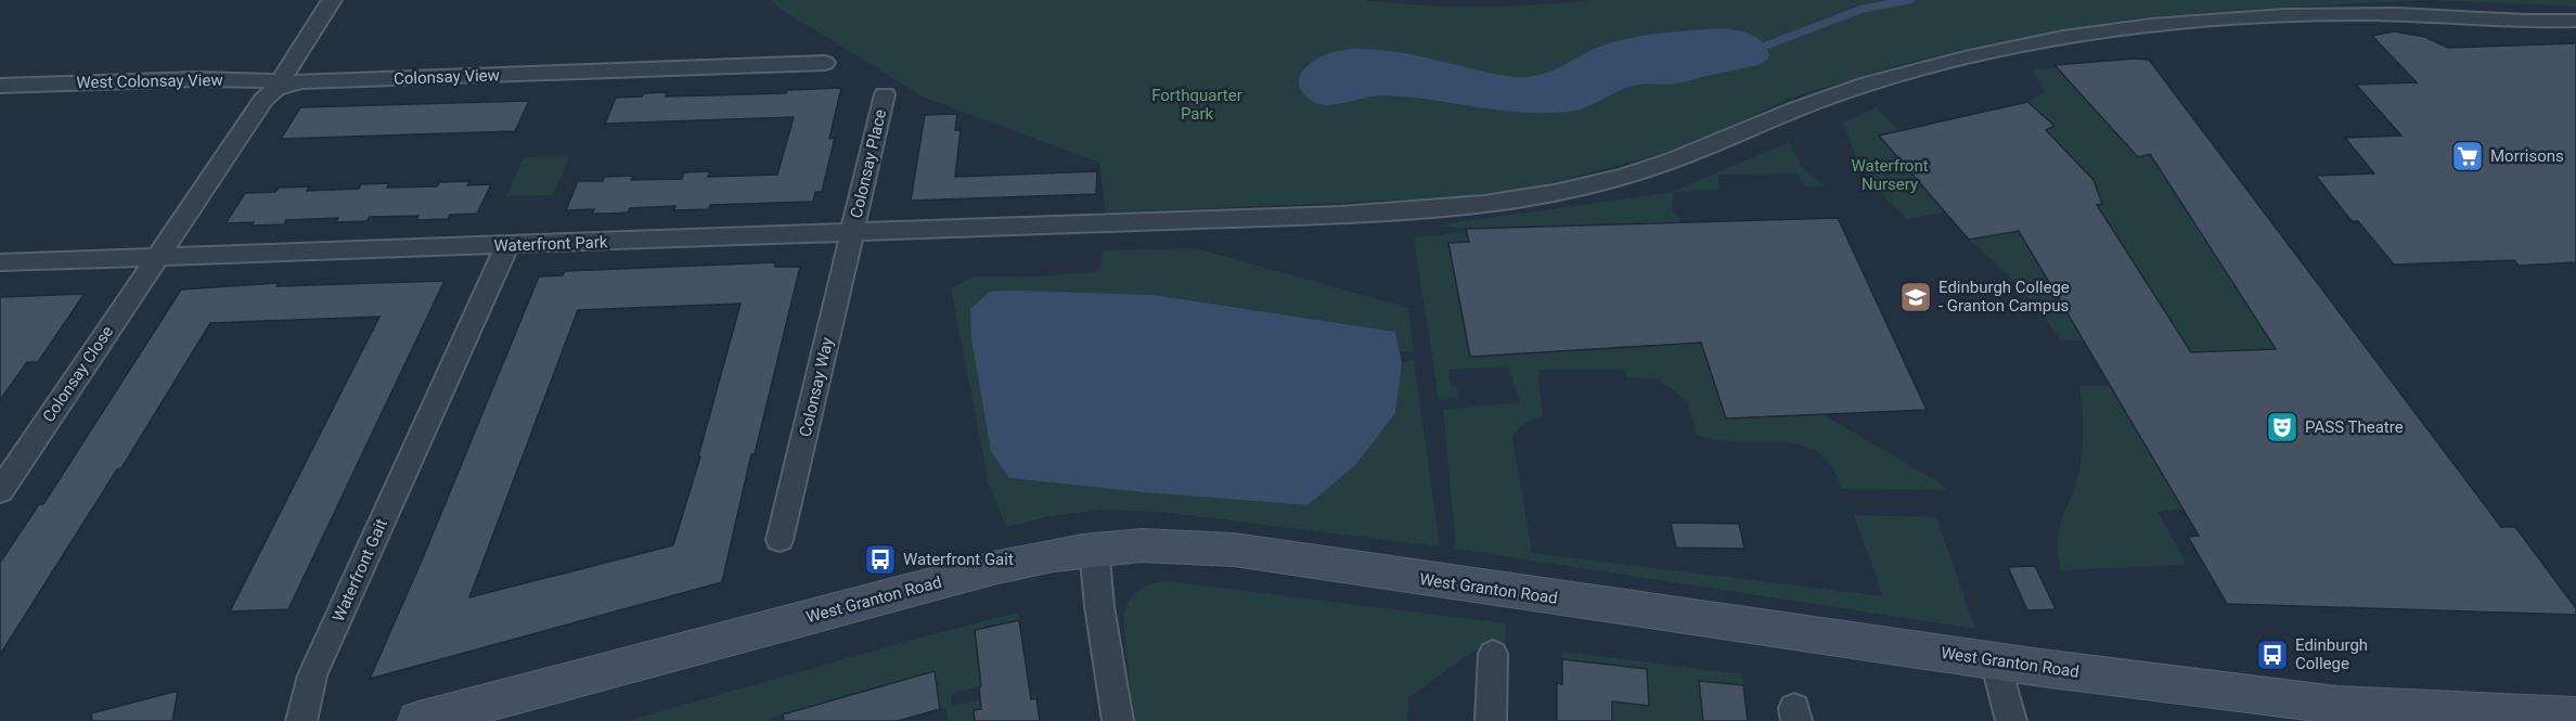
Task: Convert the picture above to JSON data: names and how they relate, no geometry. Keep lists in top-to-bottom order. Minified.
{"streets":{"street":["Colonsay View","West Colonsay View","Colonsay Place","Waterfront Park","Colonsay Close","Colonsay Way","Waterfront Gait","West Granton Road"]},"crossings":[["Colonsay View","West Colonsay View"],["Colonsay Place","Waterfront Park"],["Colonsay Place","Colonsay Way"],["Waterfront Park","Colonsay Close"],["Waterfront Park","Colonsay Way"],["Waterfront Park","Waterfront Gait"]],"parks":["Forthquarter Park","Waterfront Nursery"],"places":{"supermarket":["Morrisons"],"school or university":["Edinburgh College - Granton Campus"],"theatre":["PASS Theatre"],"bus stop":["Waterfront Gait","Edinburgh College"]}}
